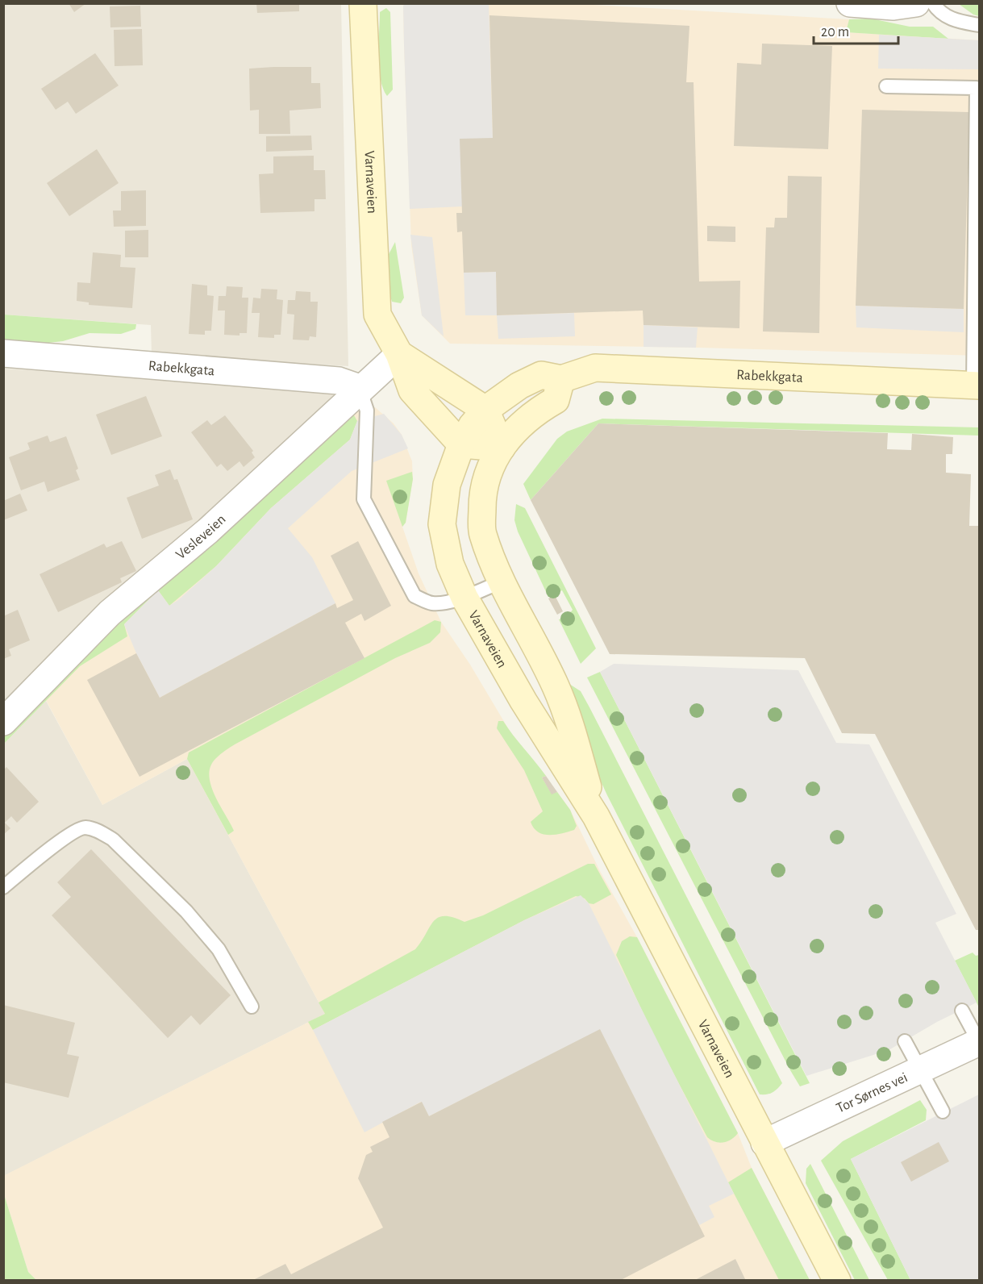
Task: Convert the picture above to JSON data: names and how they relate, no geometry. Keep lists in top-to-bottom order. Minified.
{"streets":{"street":["Varnaveien","Rabekkgata","Vesleveien","Tor Sørnes vei"]},"crossings":[["Varnaveien","Rabekkgata"],["Varnaveien","Vesleveien"],["Varnaveien","Tor Sørnes vei"],["Rabekkgata","Vesleveien"]],"scale_bar":"20 m"}
